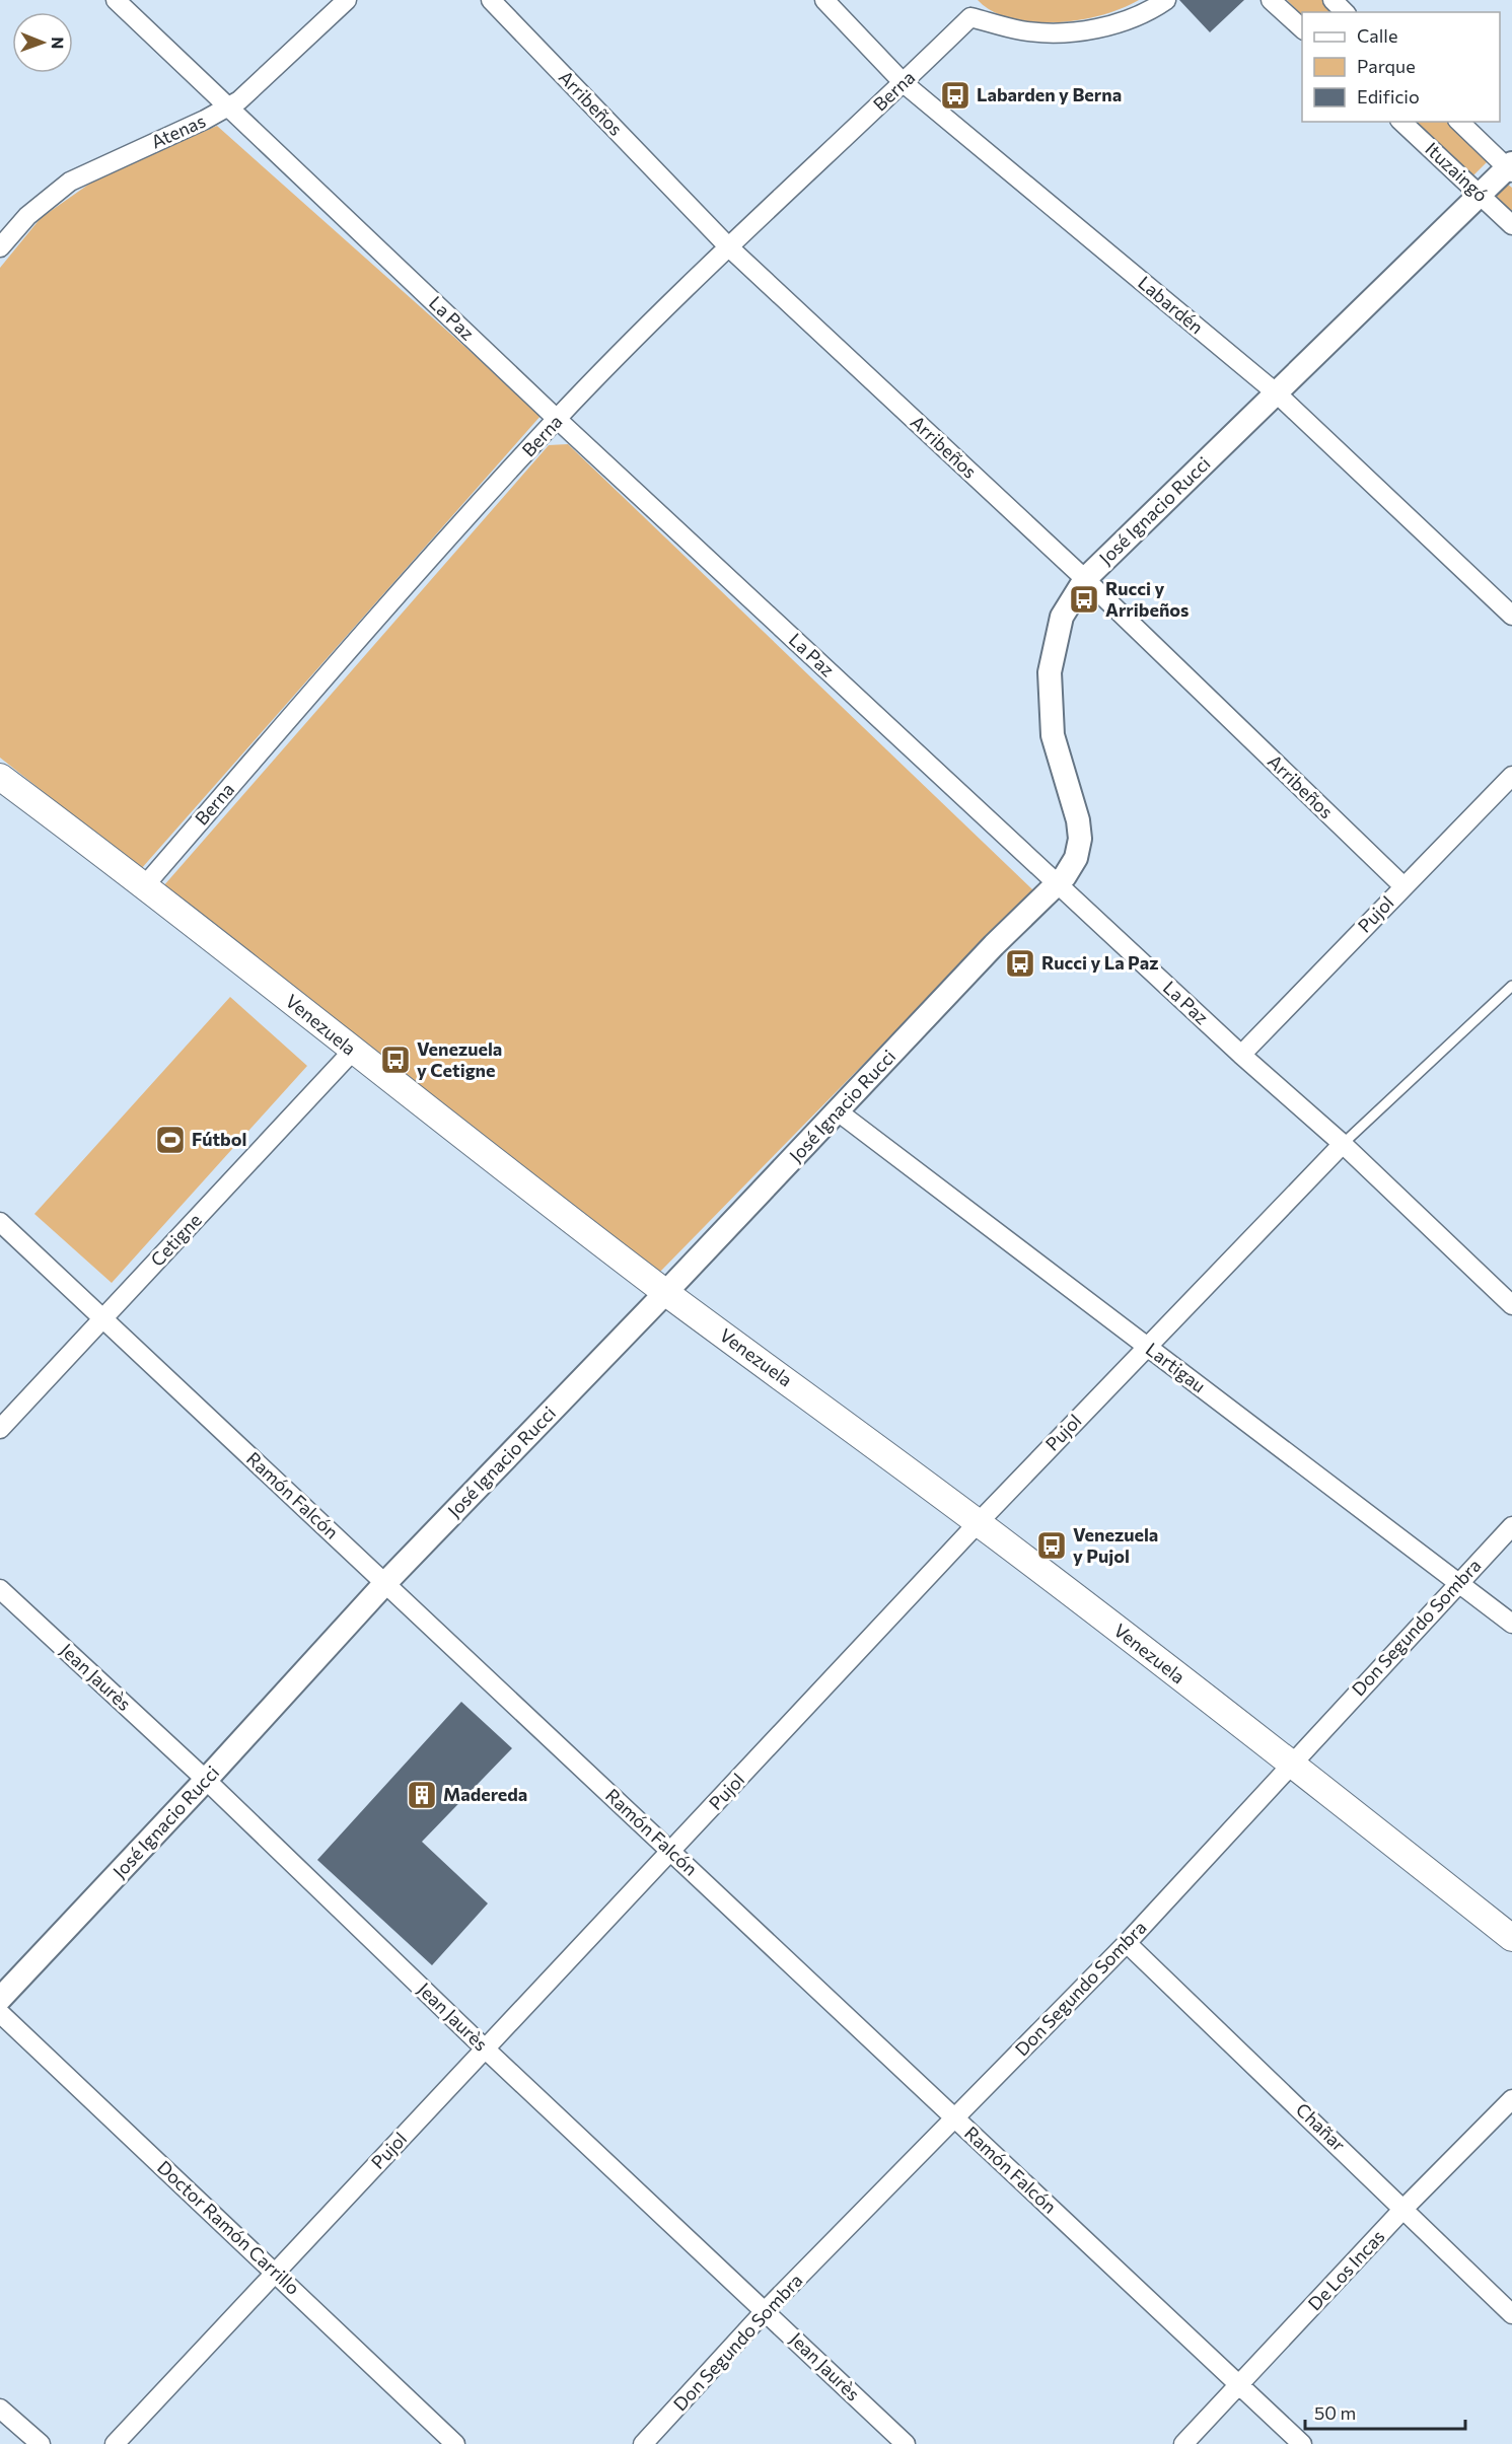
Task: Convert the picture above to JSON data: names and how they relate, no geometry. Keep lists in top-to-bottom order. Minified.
{"streets":{"main road":["Venezuela"],"street":["Berna","Arribeños","Atenas","Ituzaingó","Labardén","La Paz","José Ignacio Rucci","Pujol","Cetigne","Lartigau","Ramón Falcón","Don Segundo Sombra","Jean Jaurès","Chañar","Doctor Ramón Carrillo","De Los Incas"]},"crossings":[["Berna","Arribeños"],["Berna","Labardén"],["Berna","La Paz"],["Berna","Venezuela"],["Arribeños","José Ignacio Rucci"],["Arribeños","Pujol"],["Atenas","La Paz"],["Ituzaingó","José Ignacio Rucci"],["Labardén","José Ignacio Rucci"],["La Paz","José Ignacio Rucci"],["La Paz","Pujol"],["José Ignacio Rucci","Venezuela"],["José Ignacio Rucci","Lartigau"],["José Ignacio Rucci","Ramón Falcón"],["José Ignacio Rucci","Jean Jaurès"],["Pujol","Venezuela"],["Pujol","Lartigau"],["Pujol","Ramón Falcón"],["Pujol","Jean Jaurès"],["Pujol","Doctor Ramón Carrillo"],["Venezuela","Cetigne"],["Venezuela","Don Segundo Sombra"],["Cetigne","Ramón Falcón"],["Lartigau","Don Segundo Sombra"],["Ramón Falcón","Don Segundo Sombra"],["Ramón Falcón","De Los Incas"],["Don Segundo Sombra","Jean Jaurès"],["Don Segundo Sombra","Chañar"],["Chañar","De Los Incas"]],"places":{"bus stop":["Labarden y Berna","Rucci y Arribeños","Rucci y La Paz","Venezuela y Cetigne","Venezuela y Pujol"],"sports":["Fútbol"],"building":["Madereda"]},"legend":["Calle","Parque","Edificio"],"scale_bar":"50 m","north":"right"}
